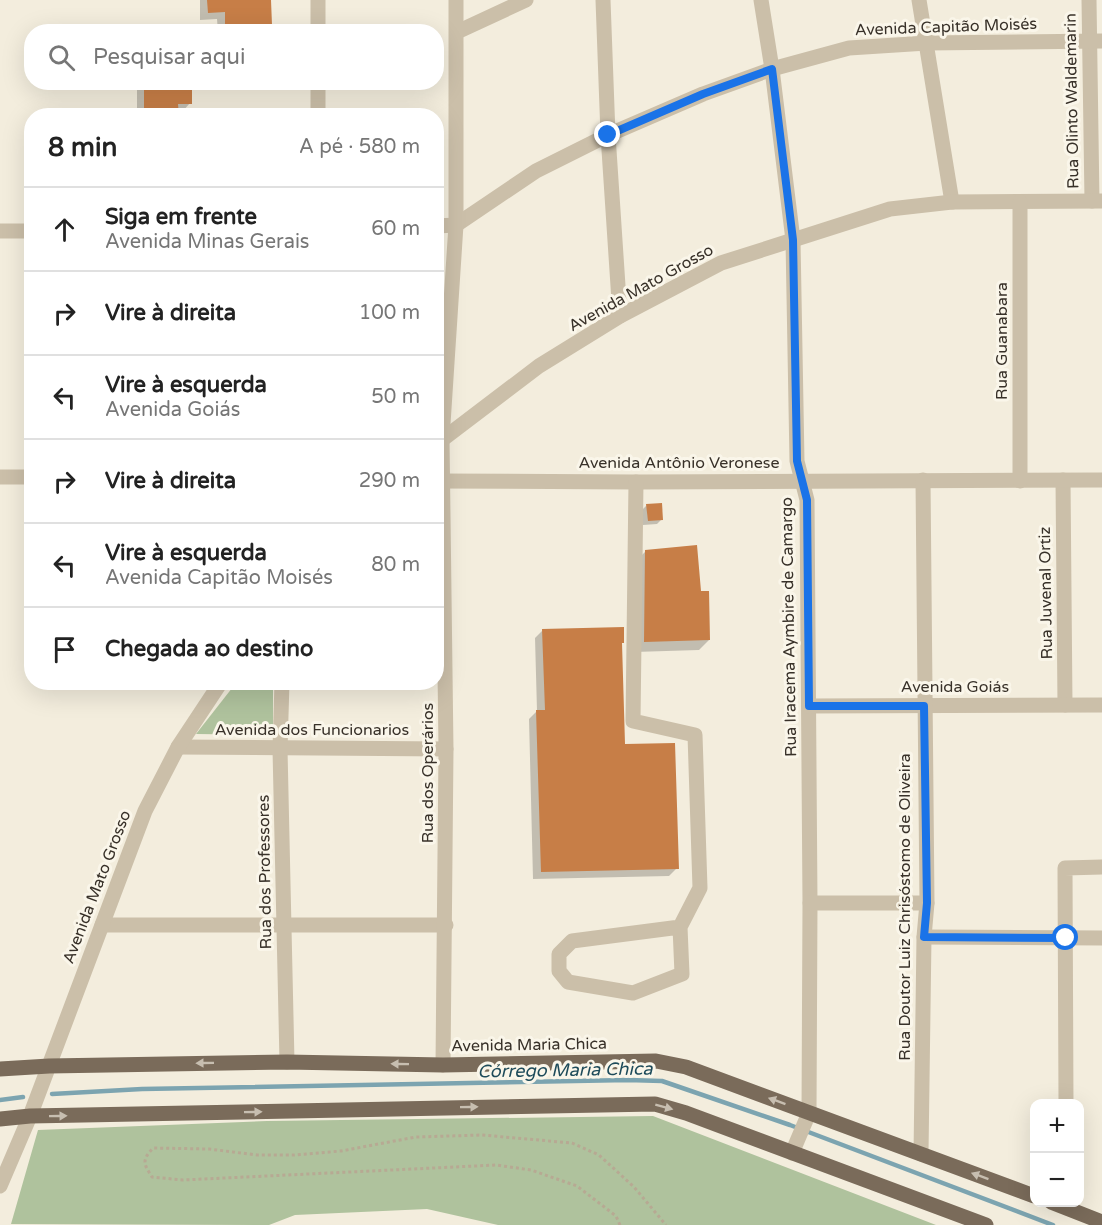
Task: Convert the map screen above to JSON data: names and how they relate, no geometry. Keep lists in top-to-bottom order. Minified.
{"streets":{"main road":["Avenida Maria Chica"],"street":["Avenida Capitão Moisés","Rua Olinto Waldemarin","Avenida Mato Grosso","Rua Guanabara","Avenida Antônio Veronese","Rua Juvenal Ortiz","Rua Iracema Aymbire de Camargo","Avenida Goiás","Avenida dos Funcionarios","Rua dos Operários","Rua dos Professores","Rua Doutor Luiz Chrisóstomo de Oliveira"]},"crossings":[["Avenida Capitão Moisés","Rua Olinto Waldemarin"],["Avenida Capitão Moisés","Rua Iracema Aymbire de Camargo"],["Avenida Capitão Moisés","Rua dos Operários"],["Rua Olinto Waldemarin","Avenida Mato Grosso"],["Avenida Mato Grosso","Rua Guanabara"],["Avenida Mato Grosso","Rua Iracema Aymbire de Camargo"],["Avenida Mato Grosso","Avenida dos Funcionarios"],["Avenida Mato Grosso","Avenida Maria Chica"],["Rua Guanabara","Avenida Antônio Veronese"],["Avenida Antônio Veronese","Rua Juvenal Ortiz"],["Avenida Antônio Veronese","Rua Iracema Aymbire de Camargo"],["Avenida Antônio Veronese","Rua Doutor Luiz Chrisóstomo de Oliveira"],["Rua Juvenal Ortiz","Avenida Goiás"],["Rua Iracema Aymbire de Camargo","Avenida Goiás"],["Rua Iracema Aymbire de Camargo","Avenida Maria Chica"],["Avenida Goiás","Rua Doutor Luiz Chrisóstomo de Oliveira"],["Avenida dos Funcionarios","Rua dos Operários"],["Avenida dos Funcionarios","Rua dos Professores"],["Rua dos Operários","Avenida Maria Chica"],["Rua dos Professores","Avenida Maria Chica"],["Rua Doutor Luiz Chrisóstomo de Oliveira","Avenida Maria Chica"]],"water":["Córrego Maria Chica"],"page":{"search":"Pesquisar aqui","heading":["8 min","A pé · 580 m"],"list":[["Siga em frente","Avenida Minas Gerais","60 m"],["Vire à direita","100 m"],["Vire à esquerda","Avenida Goiás","50 m"],["Vire à direita","290 m"],["Vire à esquerda","Avenida Capitão Moisés","80 m"],"Chegada ao destino"],"map_buttons":["+","−"]}}
